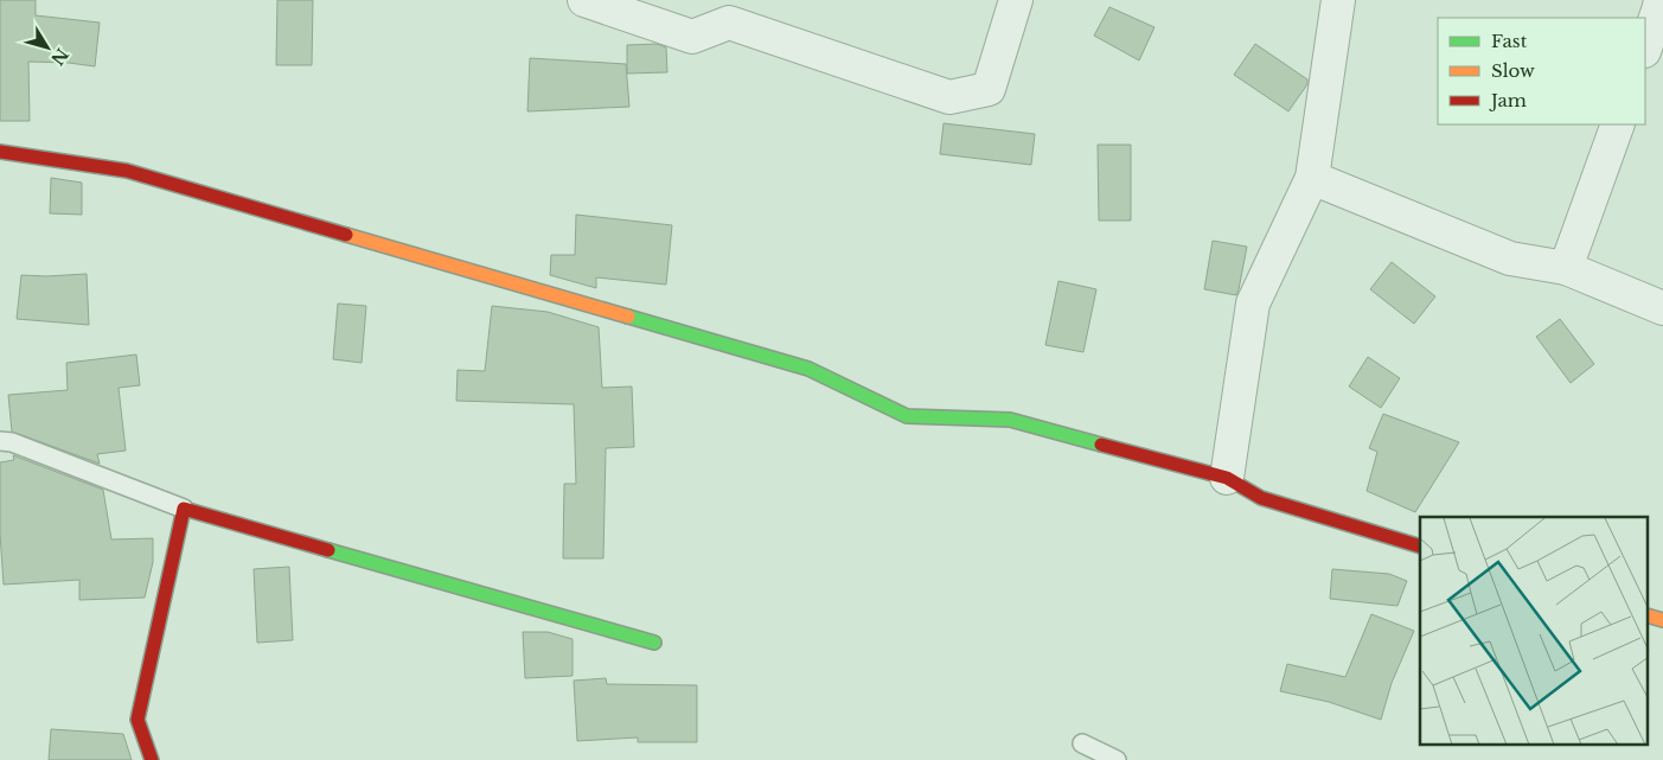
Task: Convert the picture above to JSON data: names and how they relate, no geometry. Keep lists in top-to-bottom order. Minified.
{"legend":["Fast","Slow","Jam"],"north":"bottom right"}
